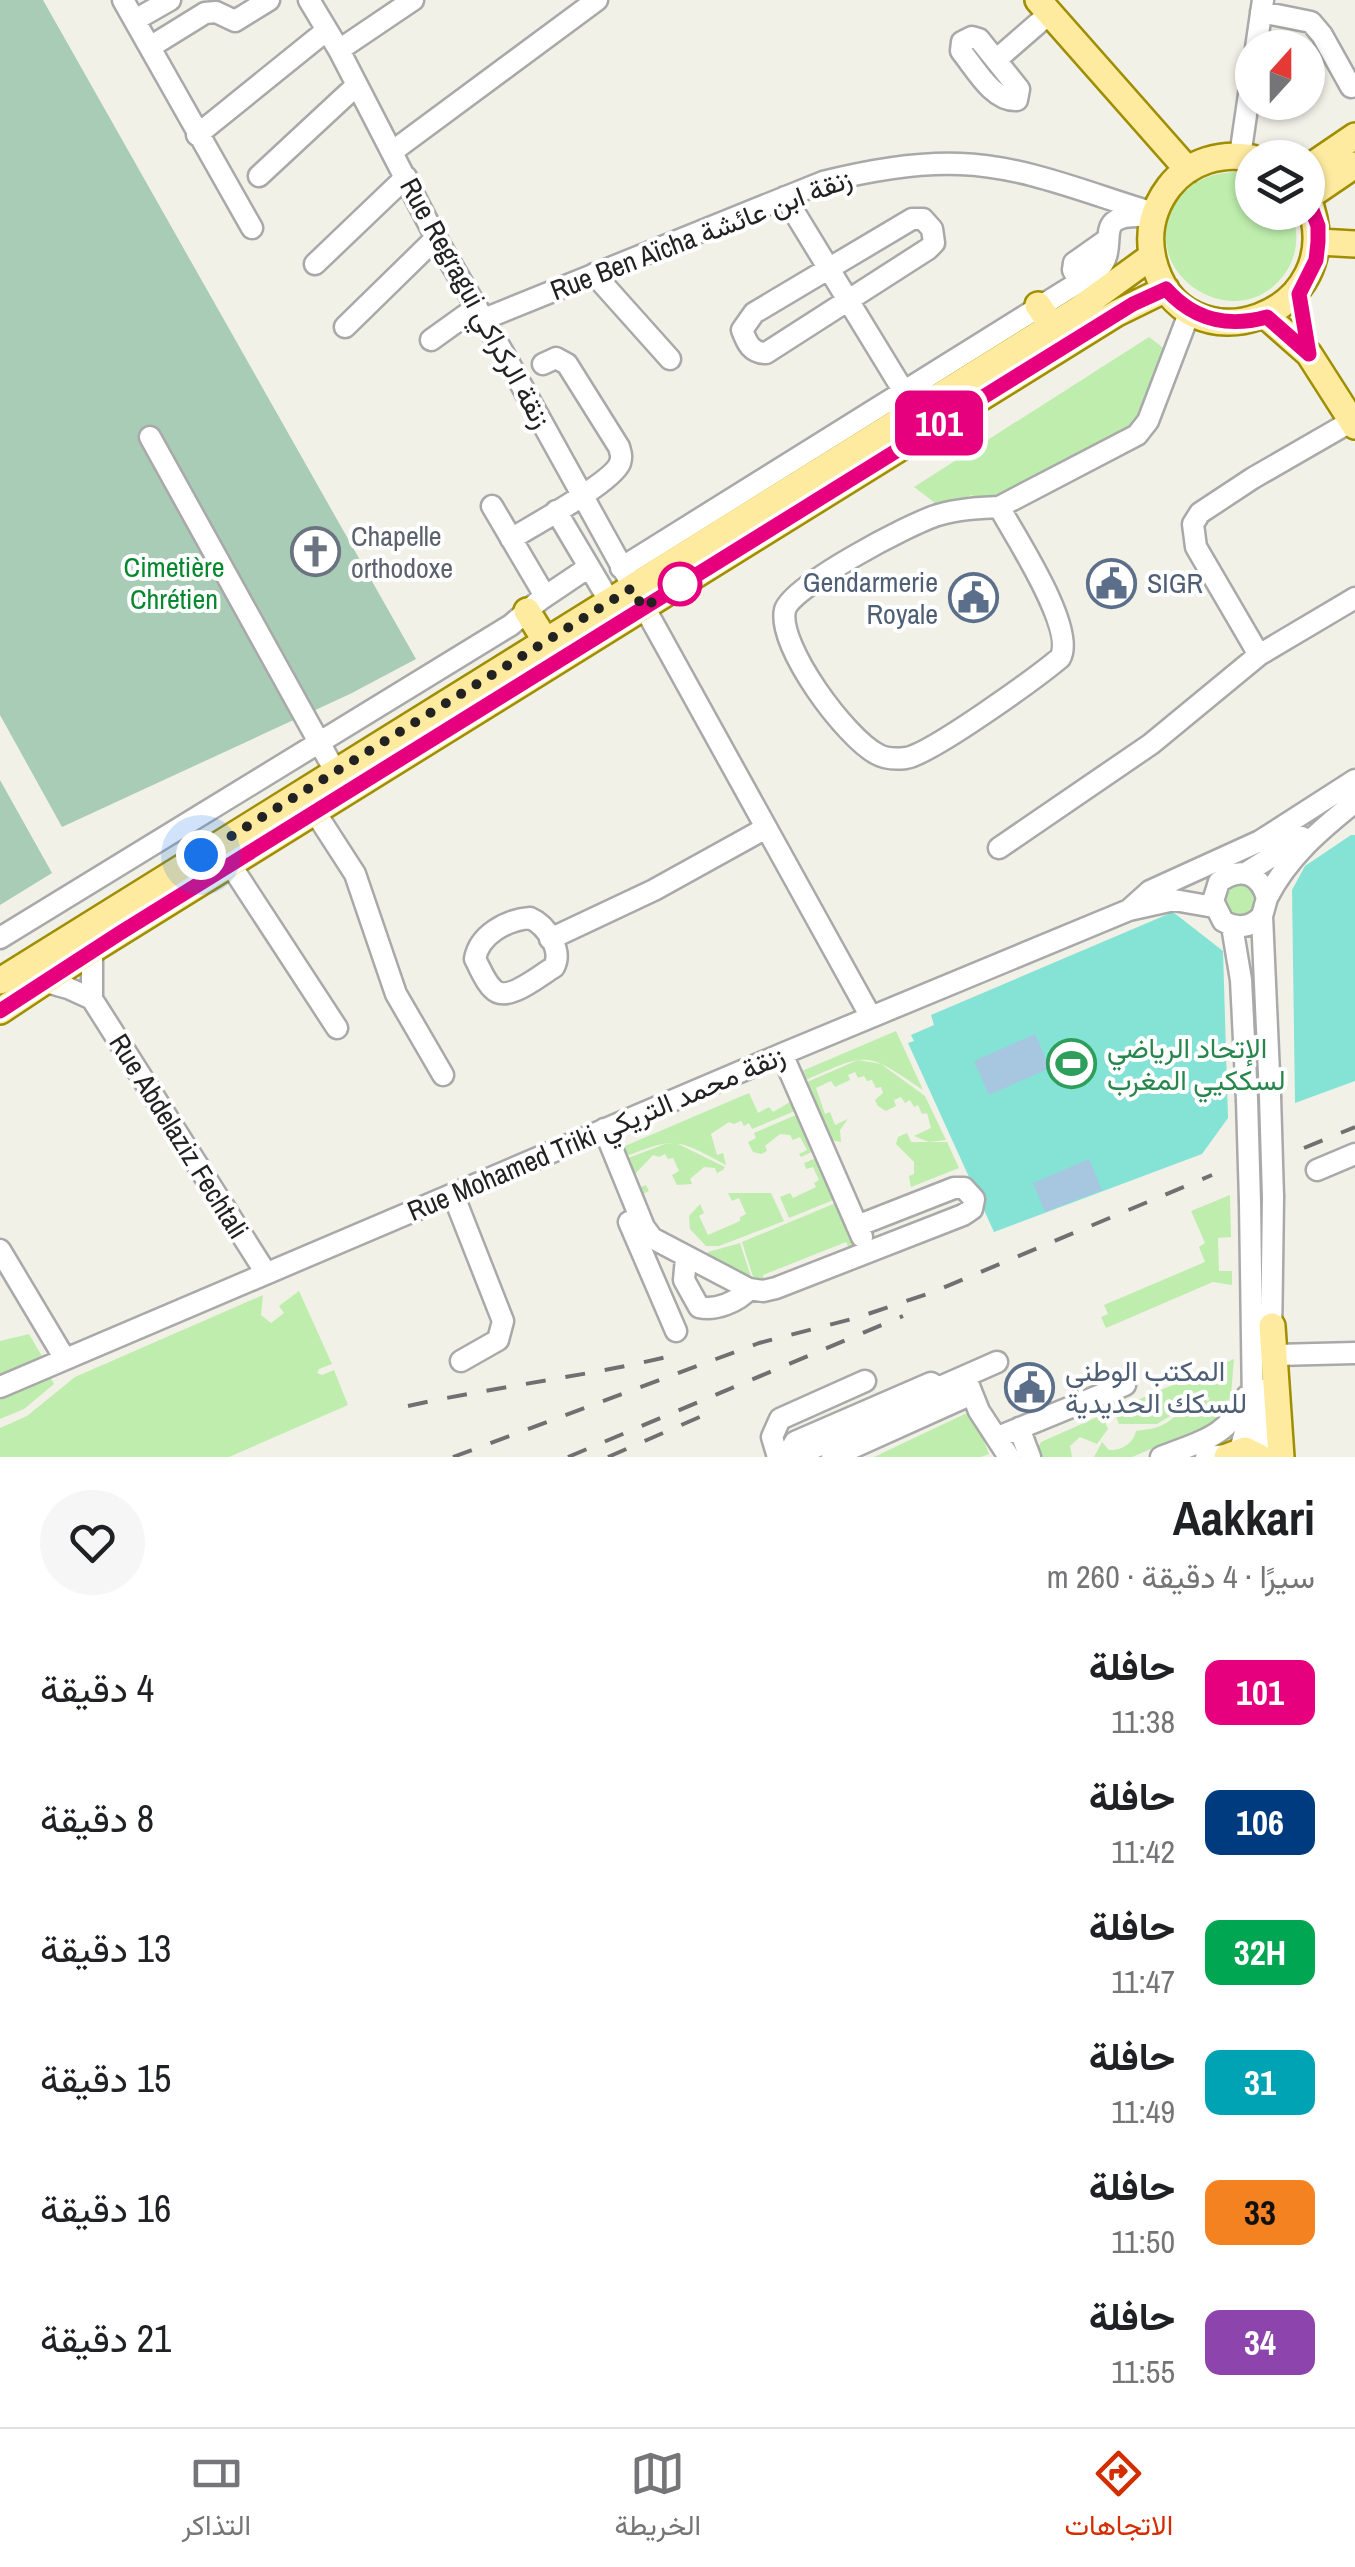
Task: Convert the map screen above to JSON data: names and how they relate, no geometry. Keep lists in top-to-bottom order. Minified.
{"streets":{"street":["Rue Ben Aïcha زنقة ابن عائشة","Rue Regragui زنقة الركراكي","Rue Mohamed Triki زنقة محمد التريكي","Rue Abdelaziz Fechtali"]},"crossings":[["Rue Ben Aïcha زنقة ابن عائشة","Rue Regragui زنقة الركراكي"],["Rue Regragui زنقة الركراكي","Rue Mohamed Triki زنقة محمد التريكي"],["Rue Mohamed Triki زنقة محمد التريكي","Rue Abdelaziz Fechtali"]],"parks":["Cimetière Chrétien"],"places":{"church":["Chapelle orthodoxe"],"public building":["SIGR","Gendarmerie Royale","المكتب الوطني للسكك الحديدية"],"sports":["الإتحاد الرياضي لسككيي المغرب"]},"lines":["bus line 101"],"north":"top","page":{"on_map":"101","heading":["Aakkari","سيرًا · 4 دقيقة · 260 m"],"list":[{"mark":"101","name":"حافلة","note":"11:38","value":"4 دقيقة"},{"mark":"106","name":"حافلة","note":"11:42","value":"8 دقيقة"},{"mark":"32H","name":"حافلة","note":"11:47","value":"13 دقيقة"},{"mark":"31","name":"حافلة","note":"11:49","value":"15 دقيقة"},{"mark":"33","name":"حافلة","note":"11:50","value":"16 دقيقة"},{"mark":"34","name":"حافلة","note":"11:55","value":"21 دقيقة"}],"tabs":["الاتجاهات","الخريطة","التذاكر"]}}
